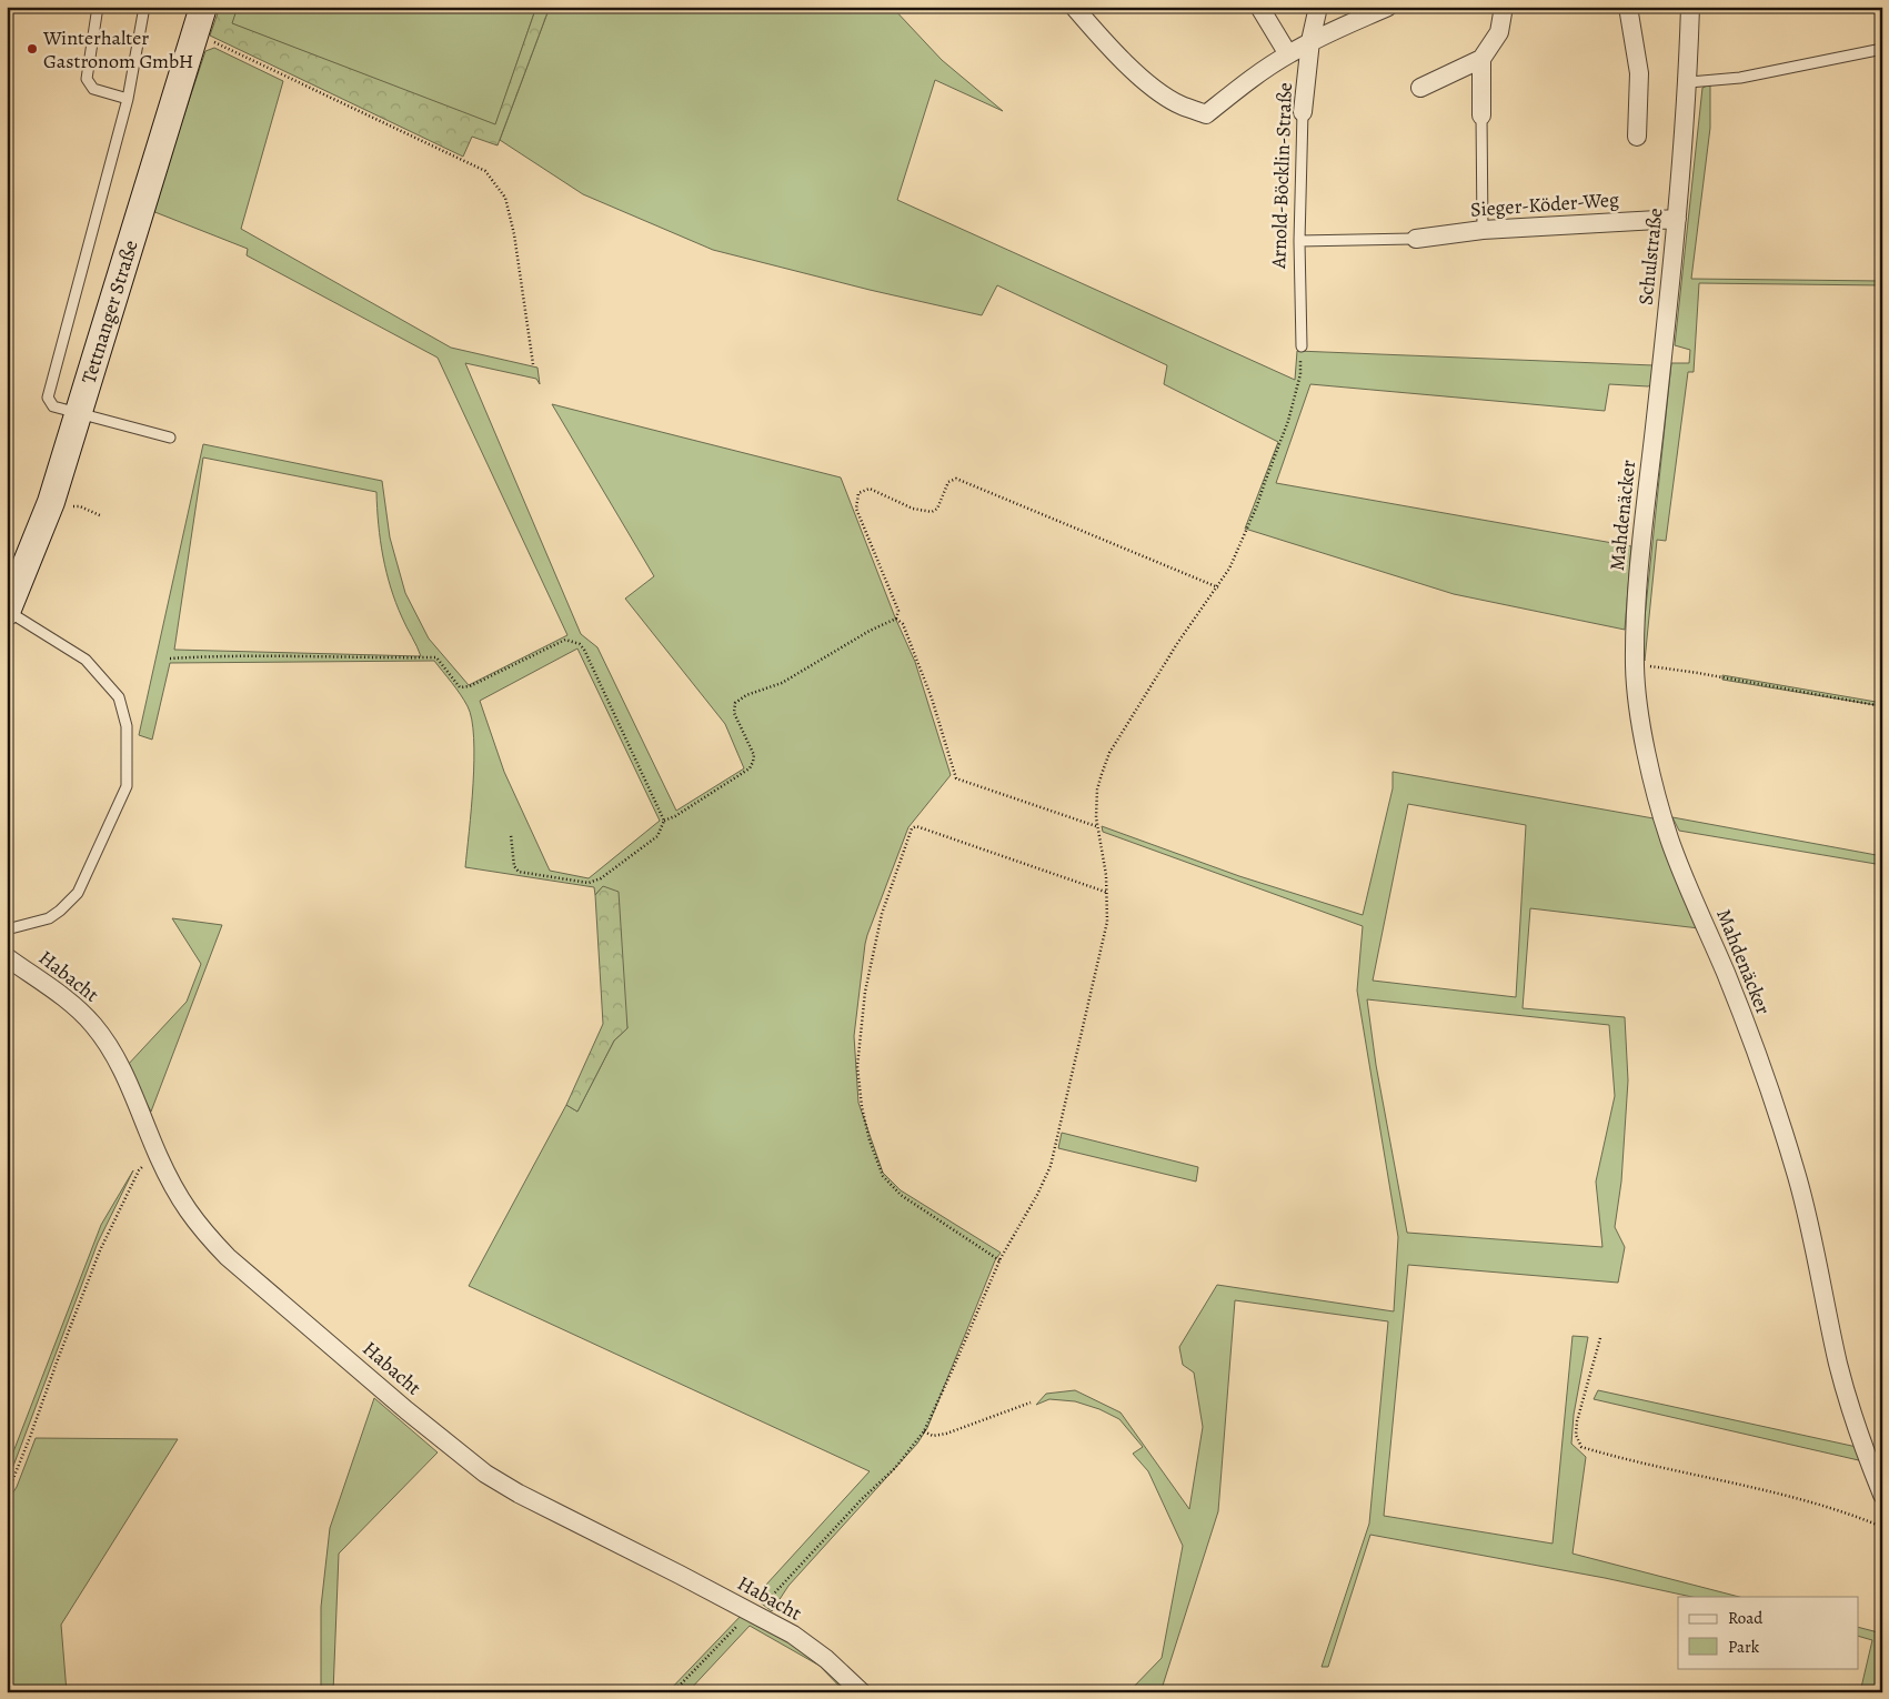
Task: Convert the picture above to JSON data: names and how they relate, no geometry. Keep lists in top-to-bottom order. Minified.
{"streets":{"main road":["Tettnanger Straße"],"street":["Arnold-Böcklin-Straße","Sieger-Köder-Weg","Schulstraße","Mahdenäcker","Habacht"]},"crossings":[["Sieger-Köder-Weg","Schulstraße"],["Schulstraße","Mahdenäcker"]],"places":["Winterhalter Gastronom GmbH"],"legend":["Road","Park"]}
